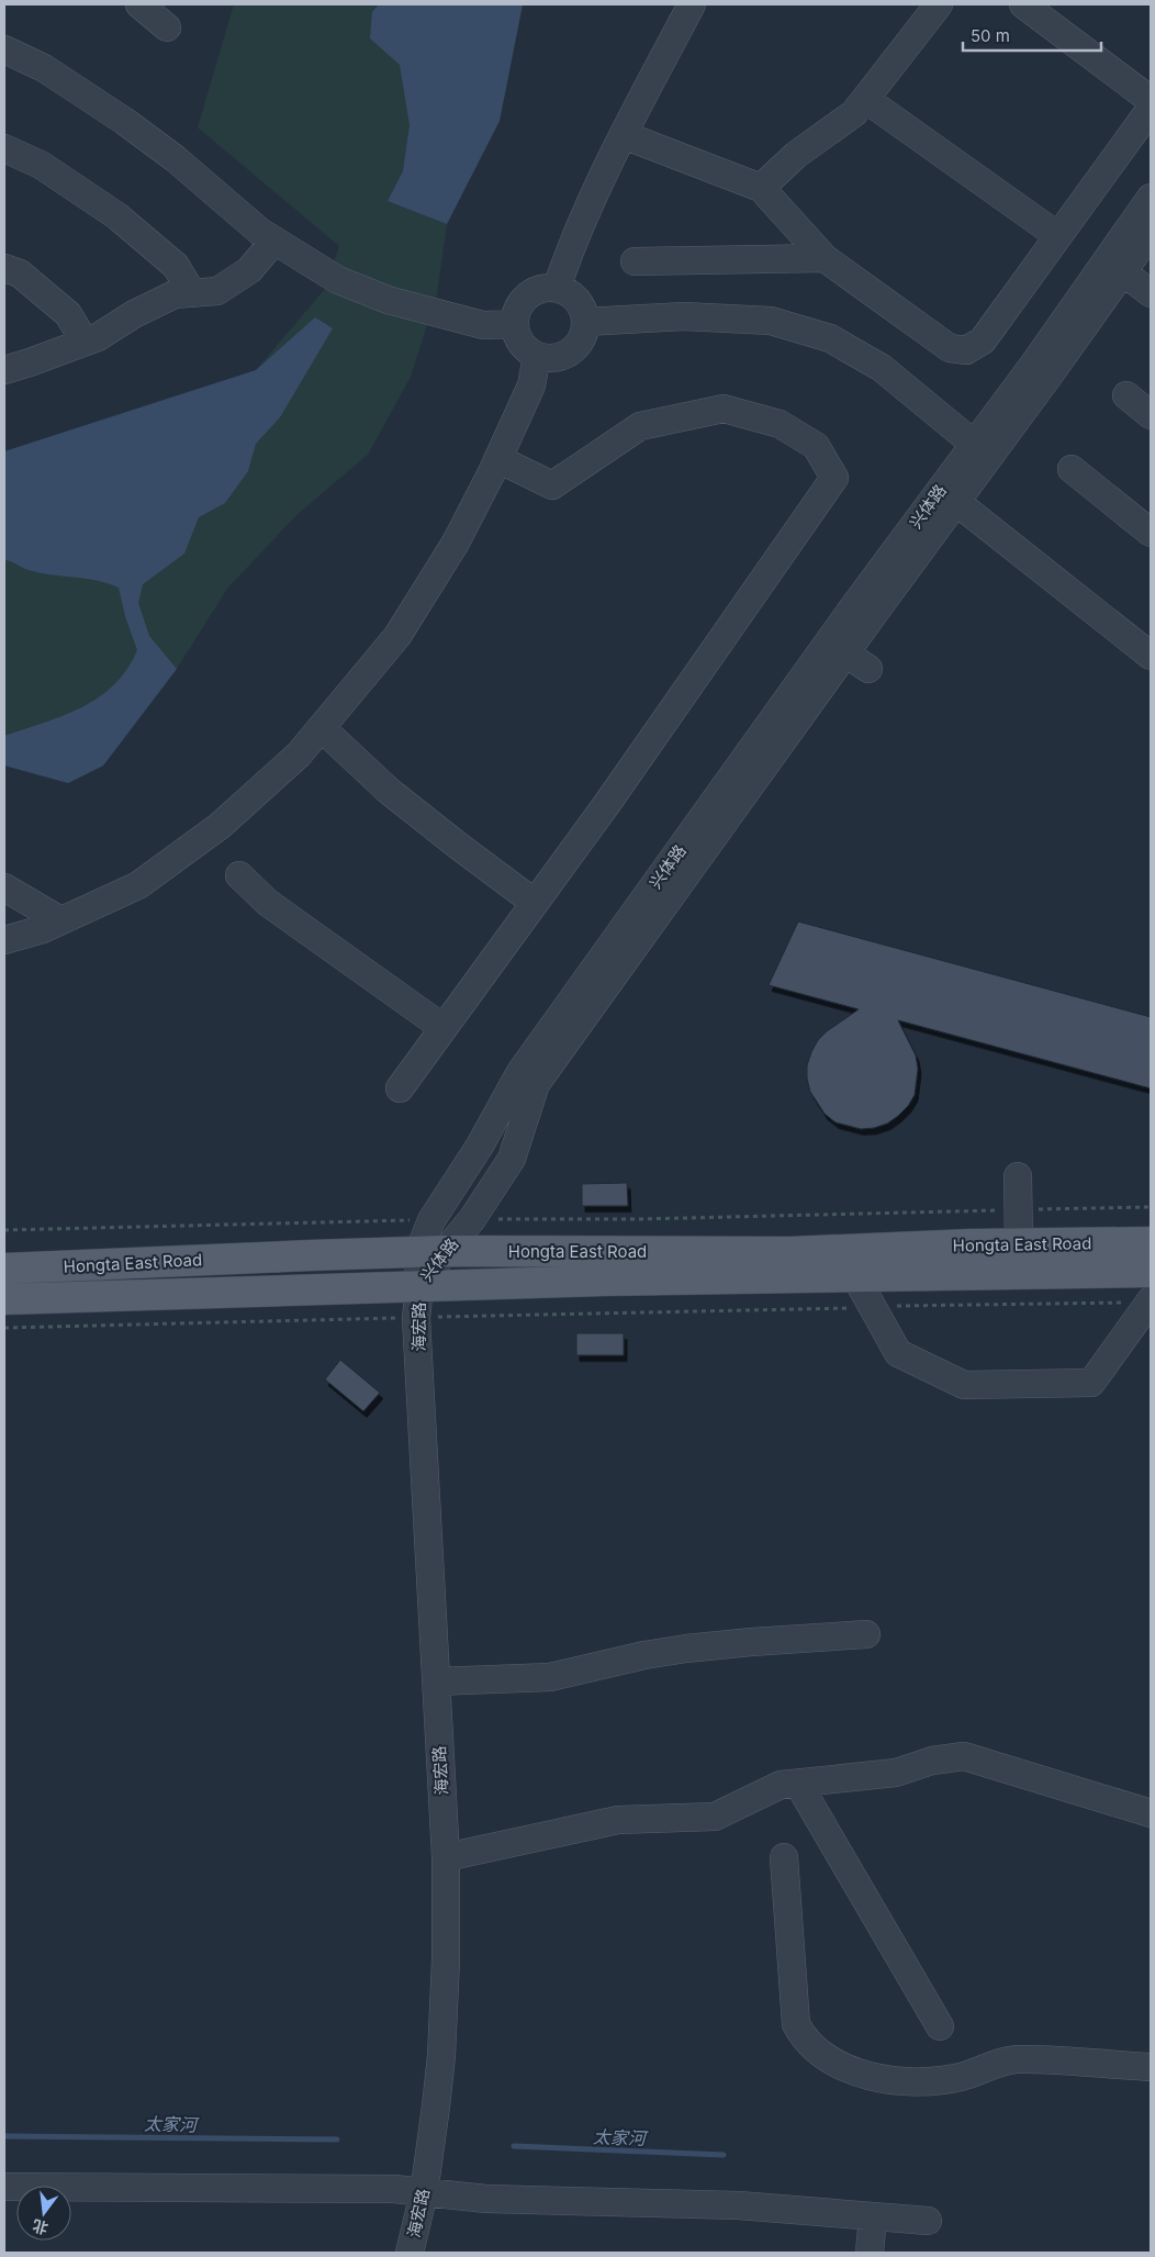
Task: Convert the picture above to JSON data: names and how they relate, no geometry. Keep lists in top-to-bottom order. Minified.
{"streets":{"main road":["Hongta East Road"],"street":["兴体路","海宏路"]},"crossings":[["兴体路","Hongta East Road"],["兴体路","海宏路"],["Hongta East Road","海宏路"]],"water":["太家河"],"scale_bar":"50 m","north":"bottom"}
